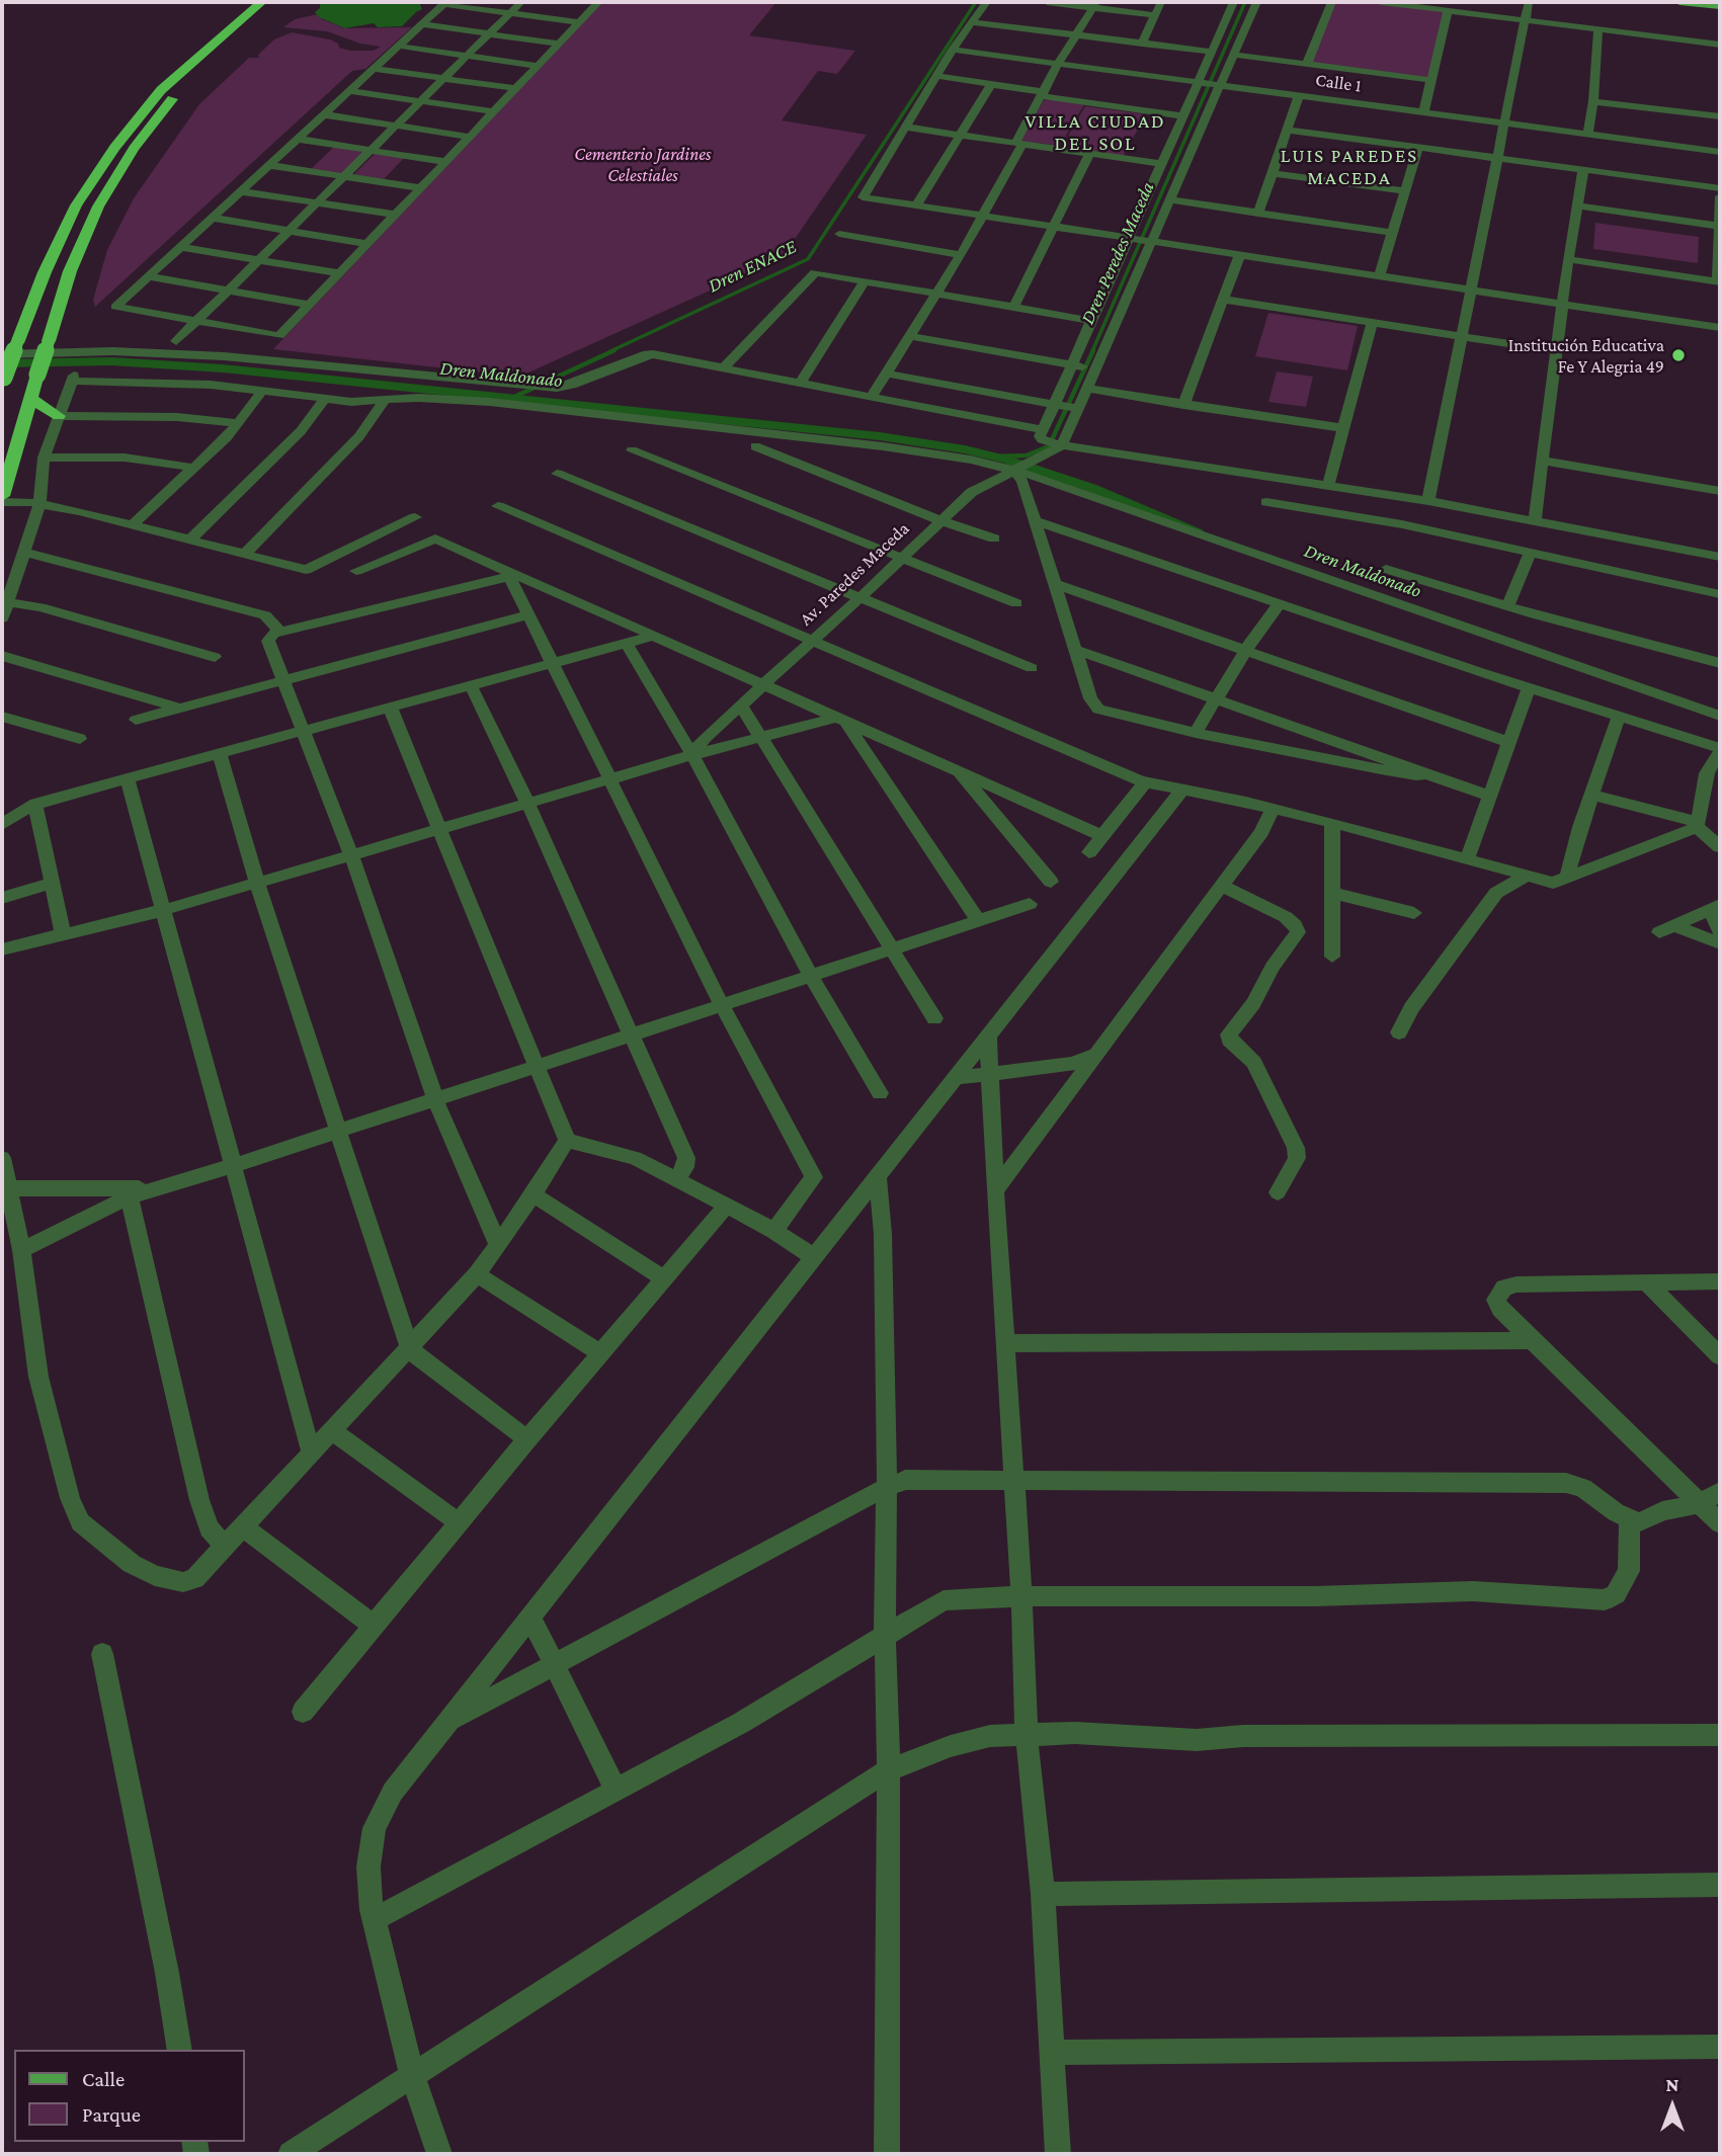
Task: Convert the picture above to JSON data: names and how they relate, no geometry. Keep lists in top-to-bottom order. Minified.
{"streets":{"street":["Calle 1","Av. Paredes Maceda"]},"districts":["VILLA CIUDAD DEL SOL","LUIS PAREDES MACEDA"],"water":["Dren Peredes Maceda","Dren ENACE","Dren Maldonado"],"parks":["Cementerio Jardines Celestiales"],"places":["Institución Educativa Fe Y Alegria 49"],"legend":["Calle","Parque"],"north":"top"}
